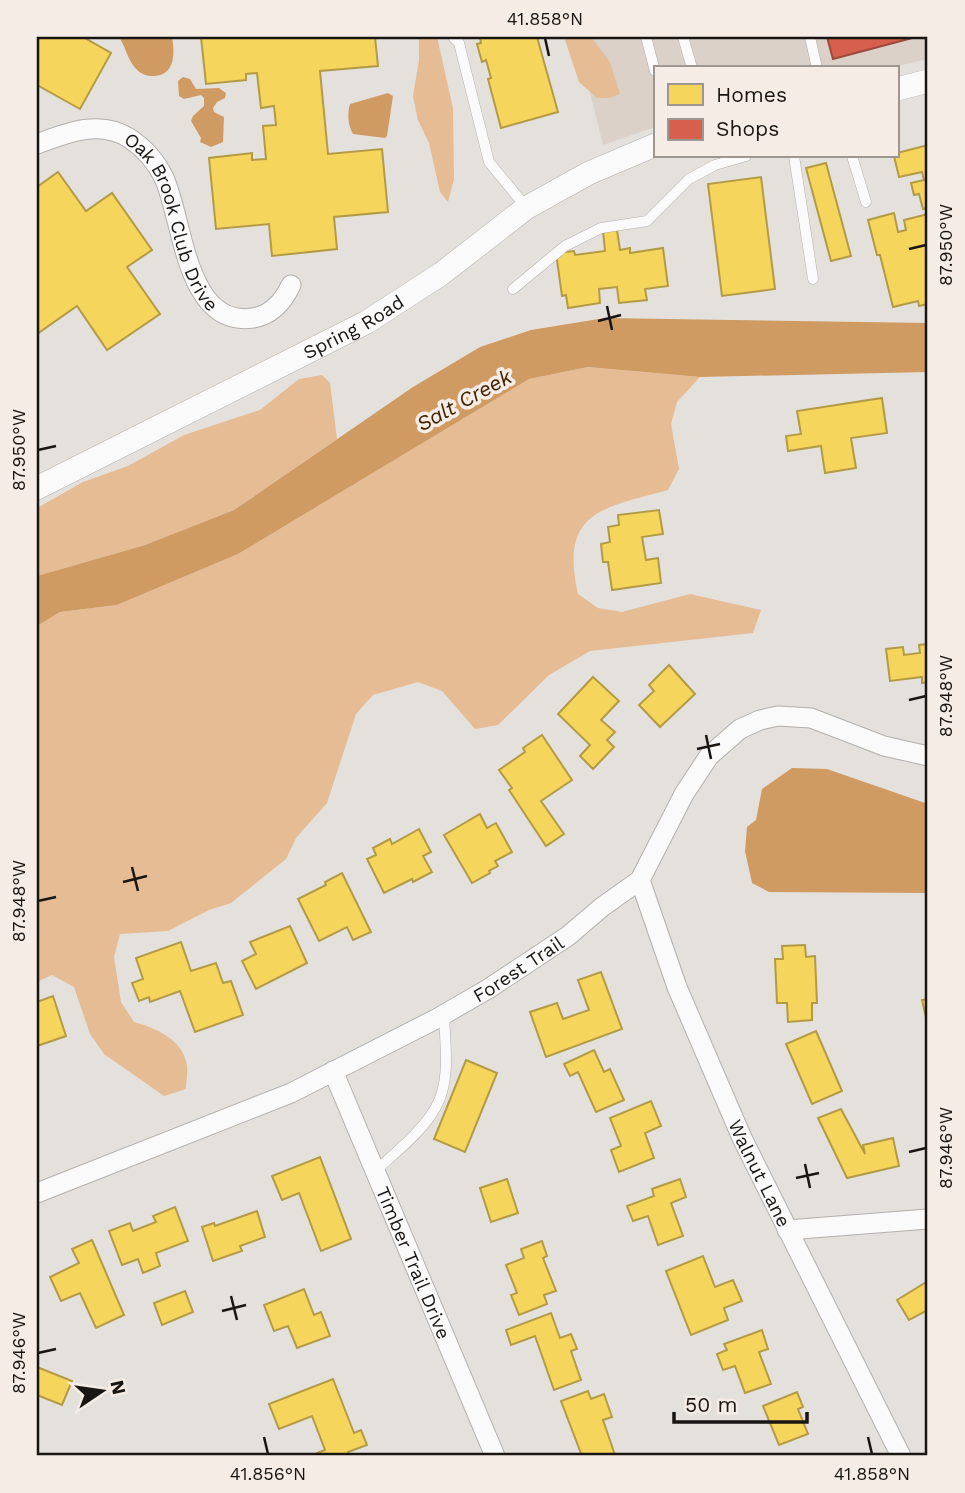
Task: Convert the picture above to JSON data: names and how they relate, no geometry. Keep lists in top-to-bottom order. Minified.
{"streets":{"street":["Oak Brook Club Drive","Spring Road","Forest Trail","Walnut Lane","Timber Trail Drive"]},"crossings":[["Forest Trail","Walnut Lane"],["Forest Trail","Timber Trail Drive"]],"water":["Salt Creek"],"legend":["Homes","Shops"],"scale_bar":"50 m","north":"right","coordinates":["41.858°N","87.950°W","87.948°W","87.946°W","41.856°N"]}
